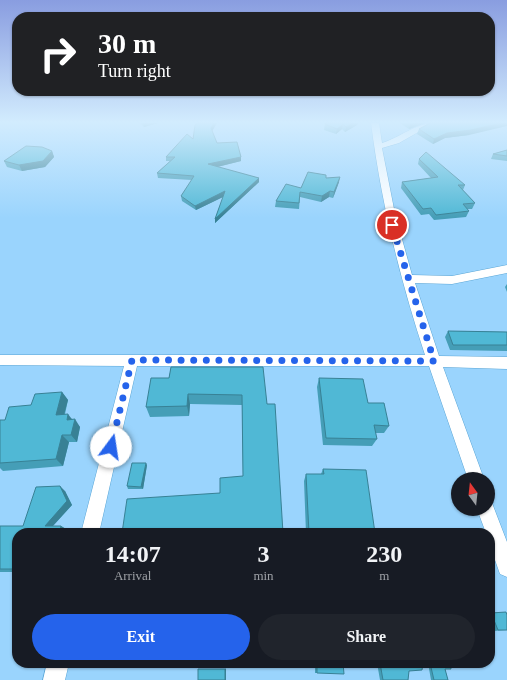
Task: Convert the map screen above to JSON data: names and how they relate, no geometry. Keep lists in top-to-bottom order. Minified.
{"north":"top","page":{"turn":["30 m","Turn right"],"eta":["14:07","Arrival","3","min","230","m"],"buttons":["Exit","Share"]}}
